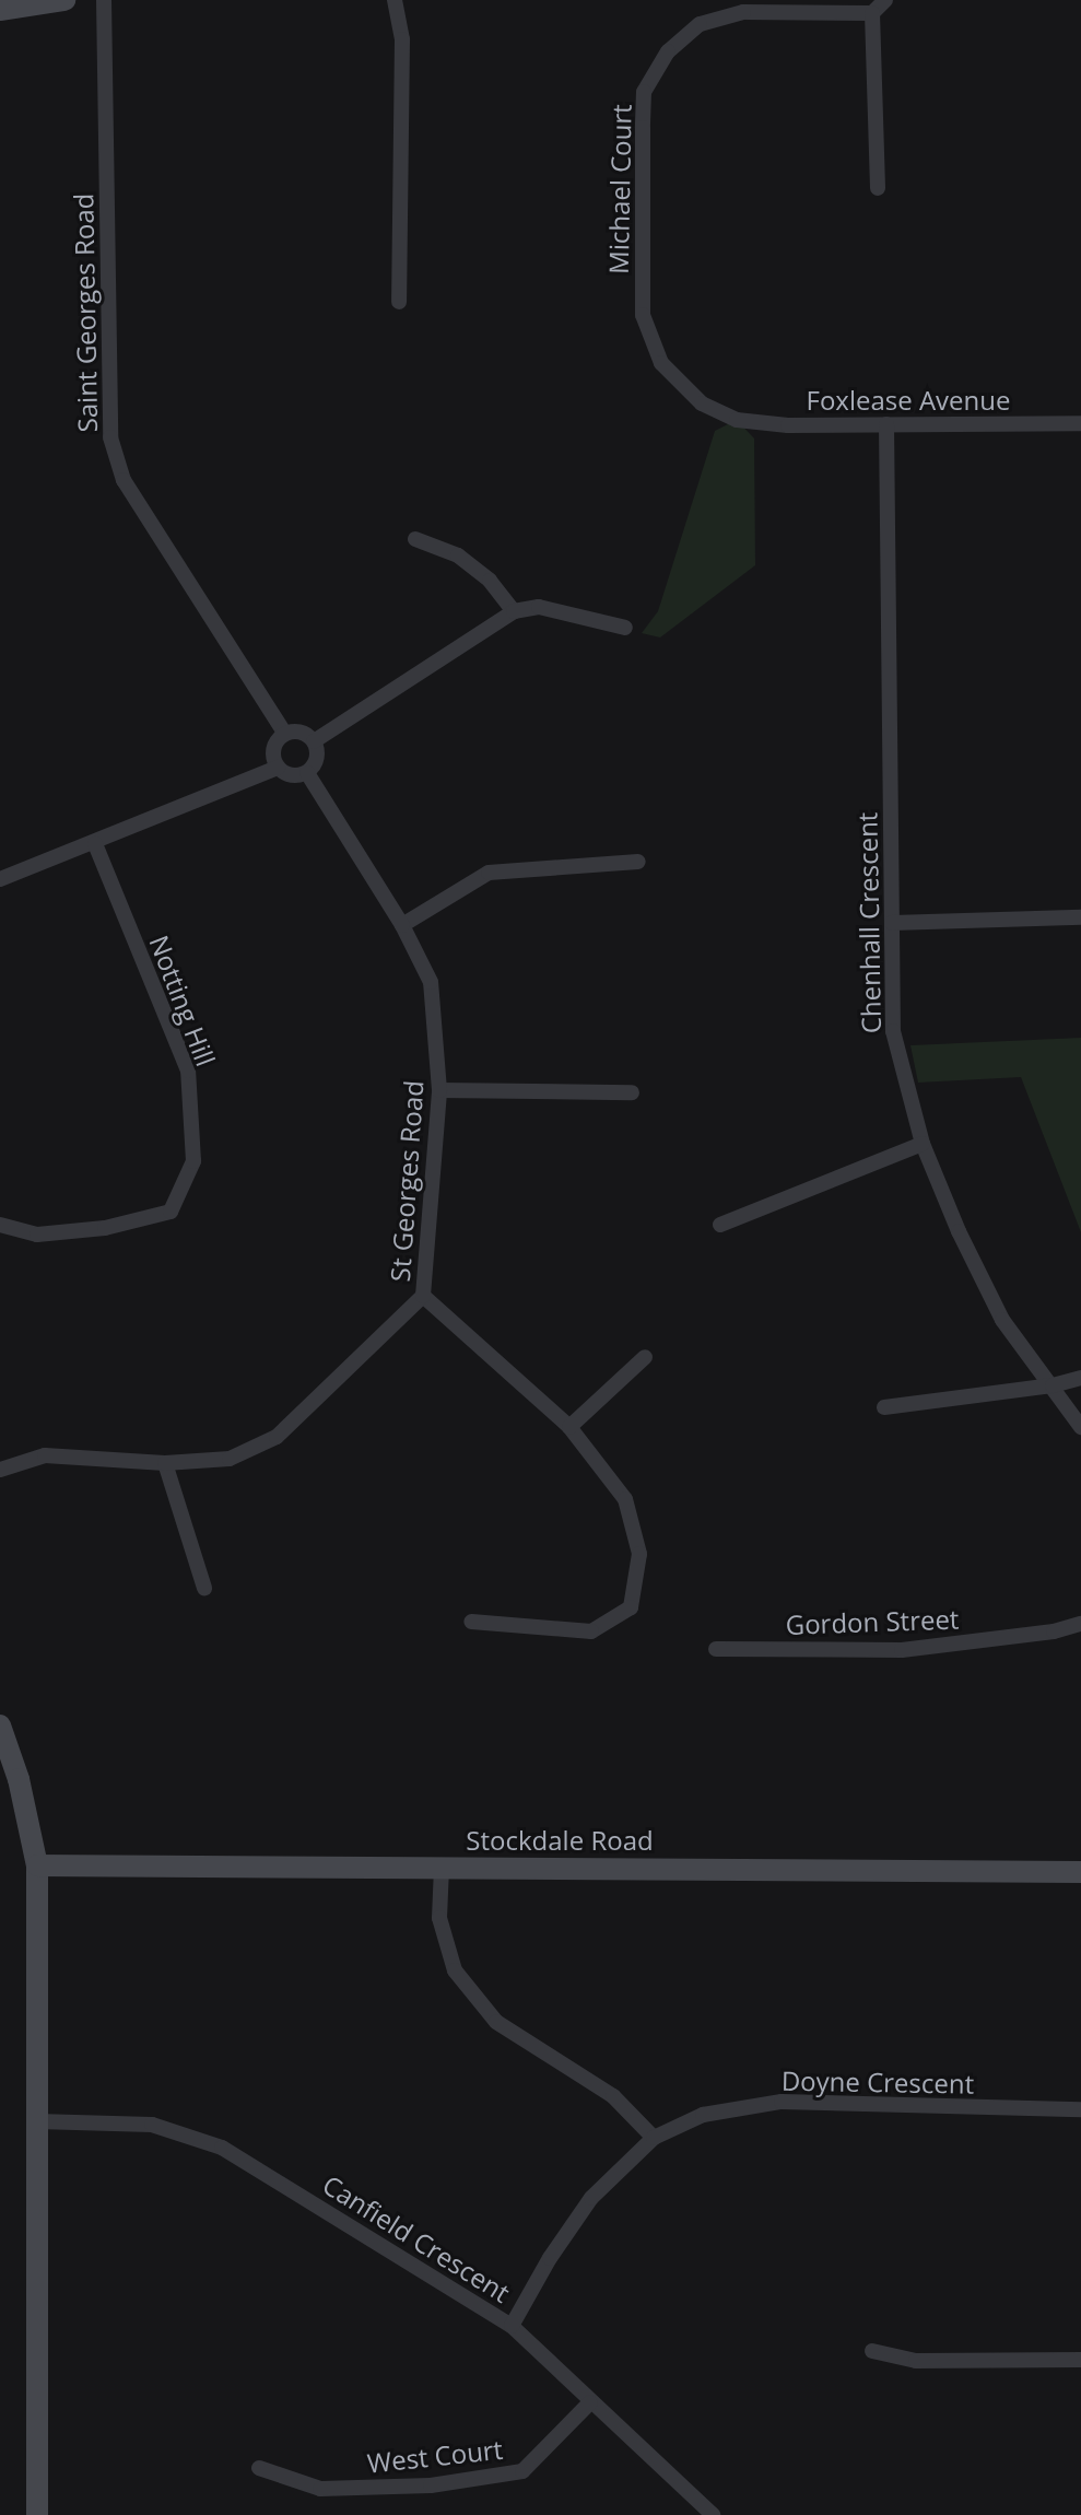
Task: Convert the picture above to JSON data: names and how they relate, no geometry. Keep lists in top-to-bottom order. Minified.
{"streets":{"street":["Michael Court","Saint Georges Road","Foxlease Avenue","Chenhall Crescent","Notting Hill","St Georges Road","Gordon Street","Stockdale Road","Doyne Crescent","Canfield Crescent","West Court"]},"crossings":[["Michael Court","Foxlease Avenue"],["Saint Georges Road","St Georges Road"],["Foxlease Avenue","Chenhall Crescent"],["Doyne Crescent","Canfield Crescent"],["Canfield Crescent","West Court"]]}
